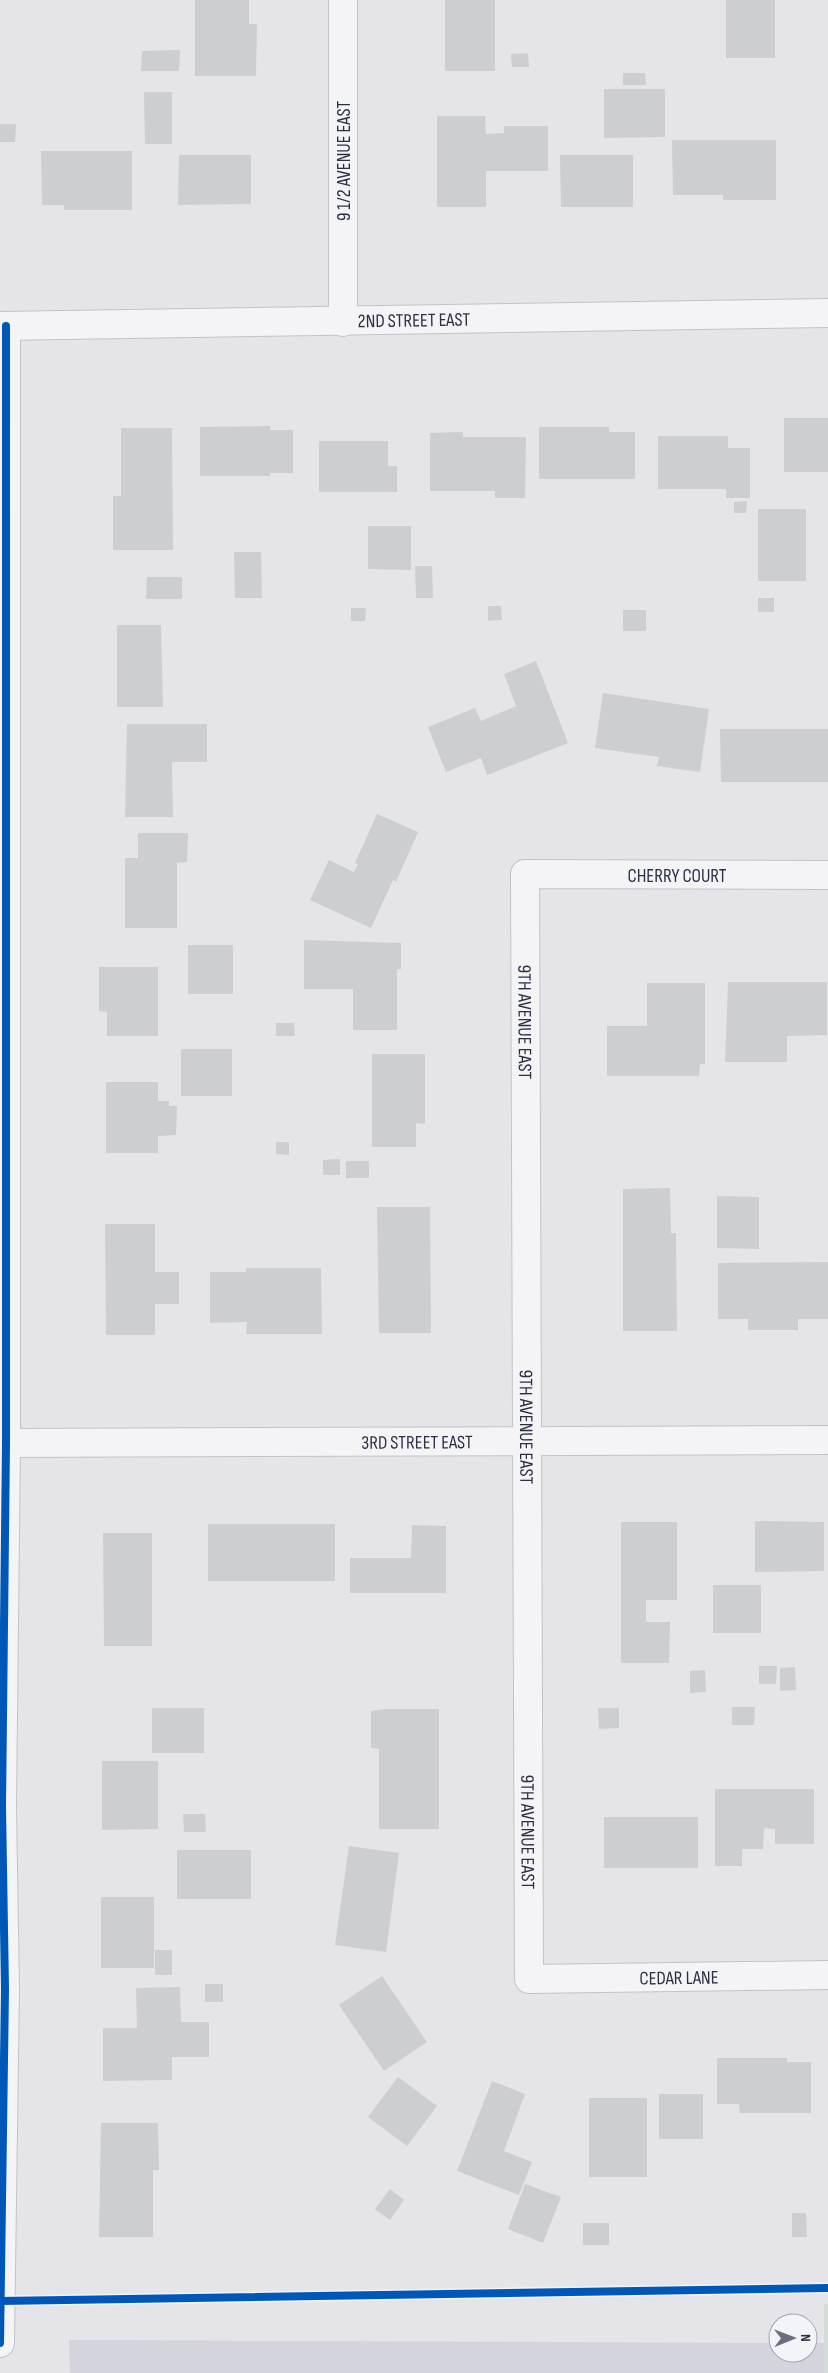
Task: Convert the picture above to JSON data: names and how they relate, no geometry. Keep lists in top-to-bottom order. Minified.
{"streets":{"street":["9 1/2 AVENUE EAST","2ND STREET EAST","CHERRY COURT","9TH AVENUE EAST","3RD STREET EAST","CEDAR LANE"]},"crossings":[["9 1/2 AVENUE EAST","2ND STREET EAST"],["CHERRY COURT","9TH AVENUE EAST"],["9TH AVENUE EAST","3RD STREET EAST"],["9TH AVENUE EAST","CEDAR LANE"]],"north":"right"}
